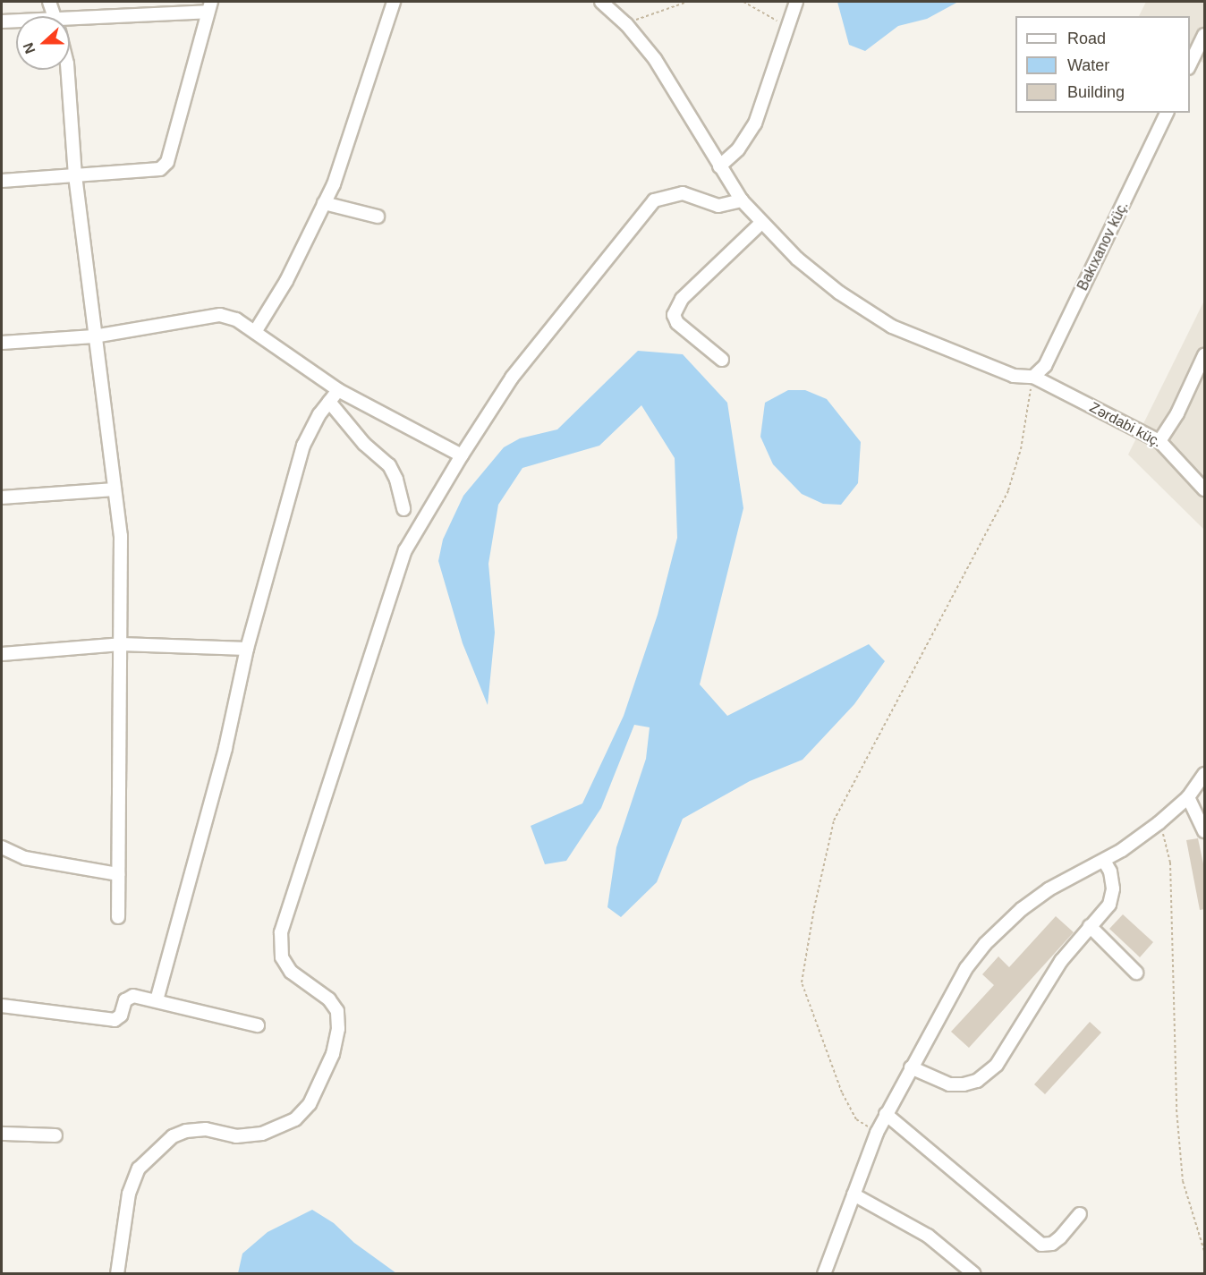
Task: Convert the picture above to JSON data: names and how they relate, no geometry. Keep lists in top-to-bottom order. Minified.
{"streets":{"street":["Bakıxanov küç.","Zərdabi küç."]},"crossings":[["Bakıxanov küç.","Zərdabi küç."]],"legend":["Road","Water","Building"],"north":"left"}
